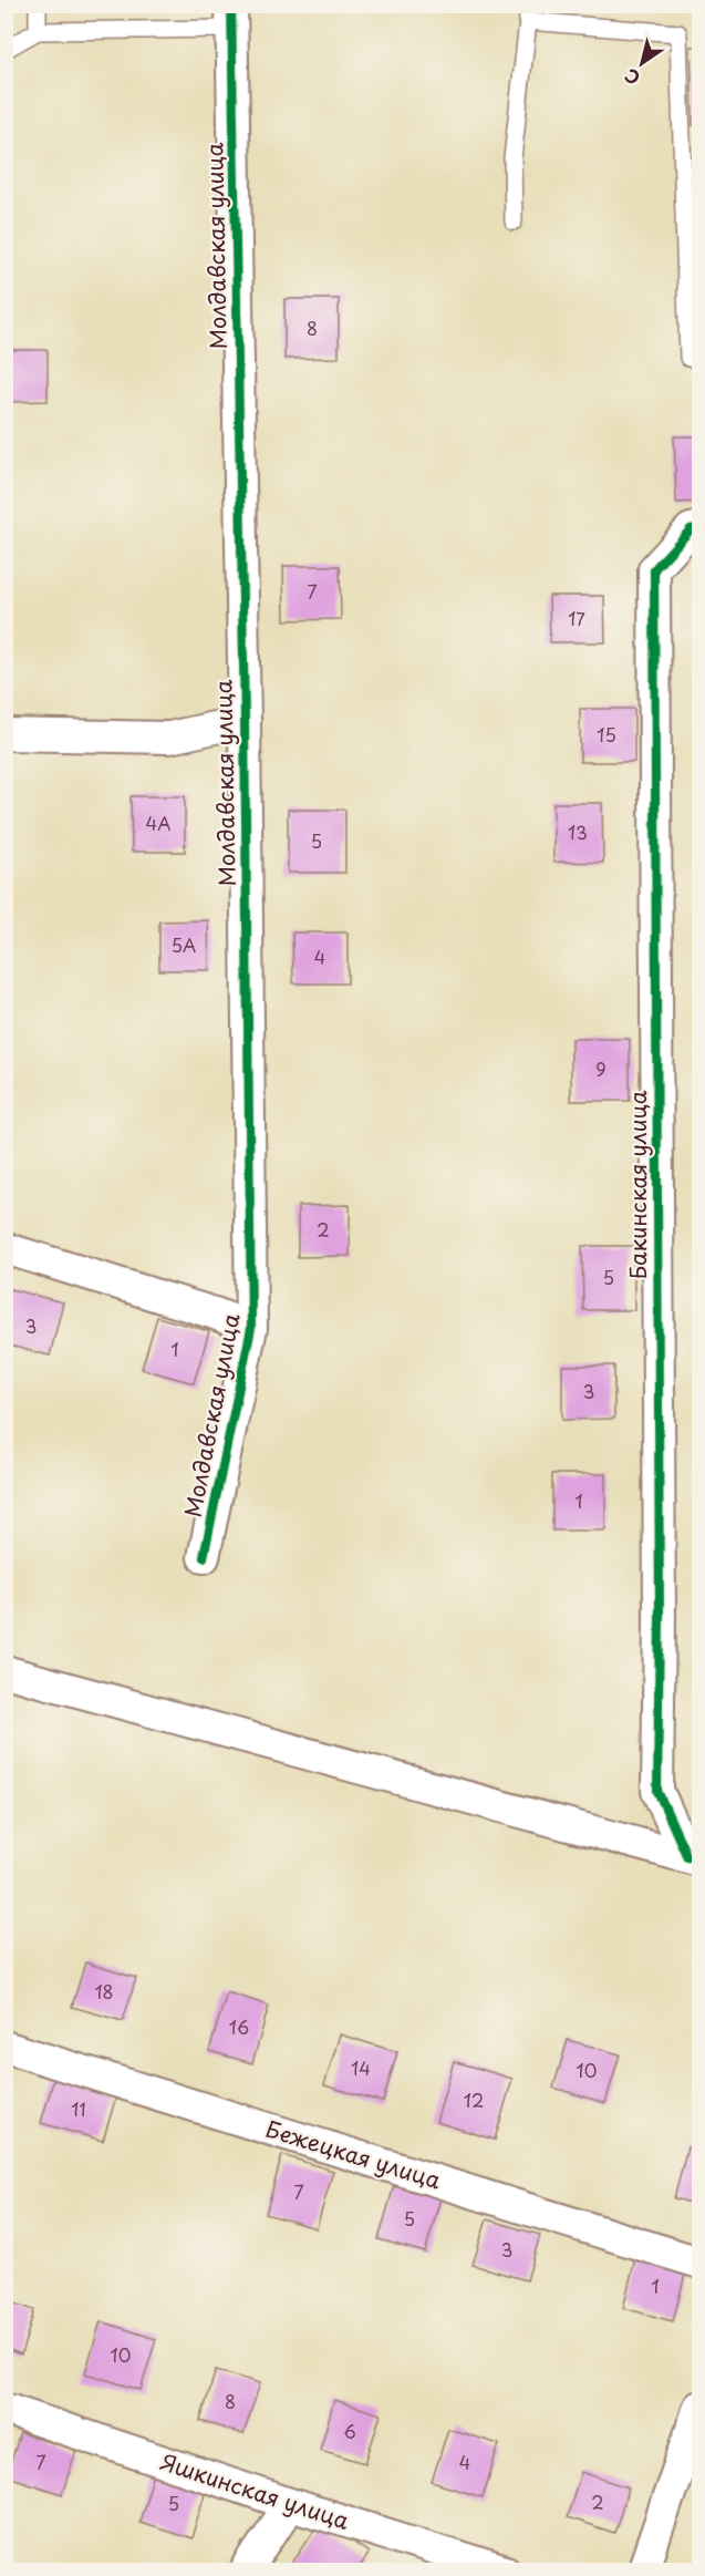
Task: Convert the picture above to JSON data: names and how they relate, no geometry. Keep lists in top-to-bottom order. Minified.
{"streets":{"street":["Молдавская улица","Бакинская улица","Бежецкая улица","Яшкинская улица"]},"house_numbers":["8","7","17","15","4А","13","5","5А","4","9","2","5","3","1","3","1","18","16","14","10","12","11","7","5","3","1","10","8","6","7","4","2","5"],"north":"bottom left"}
